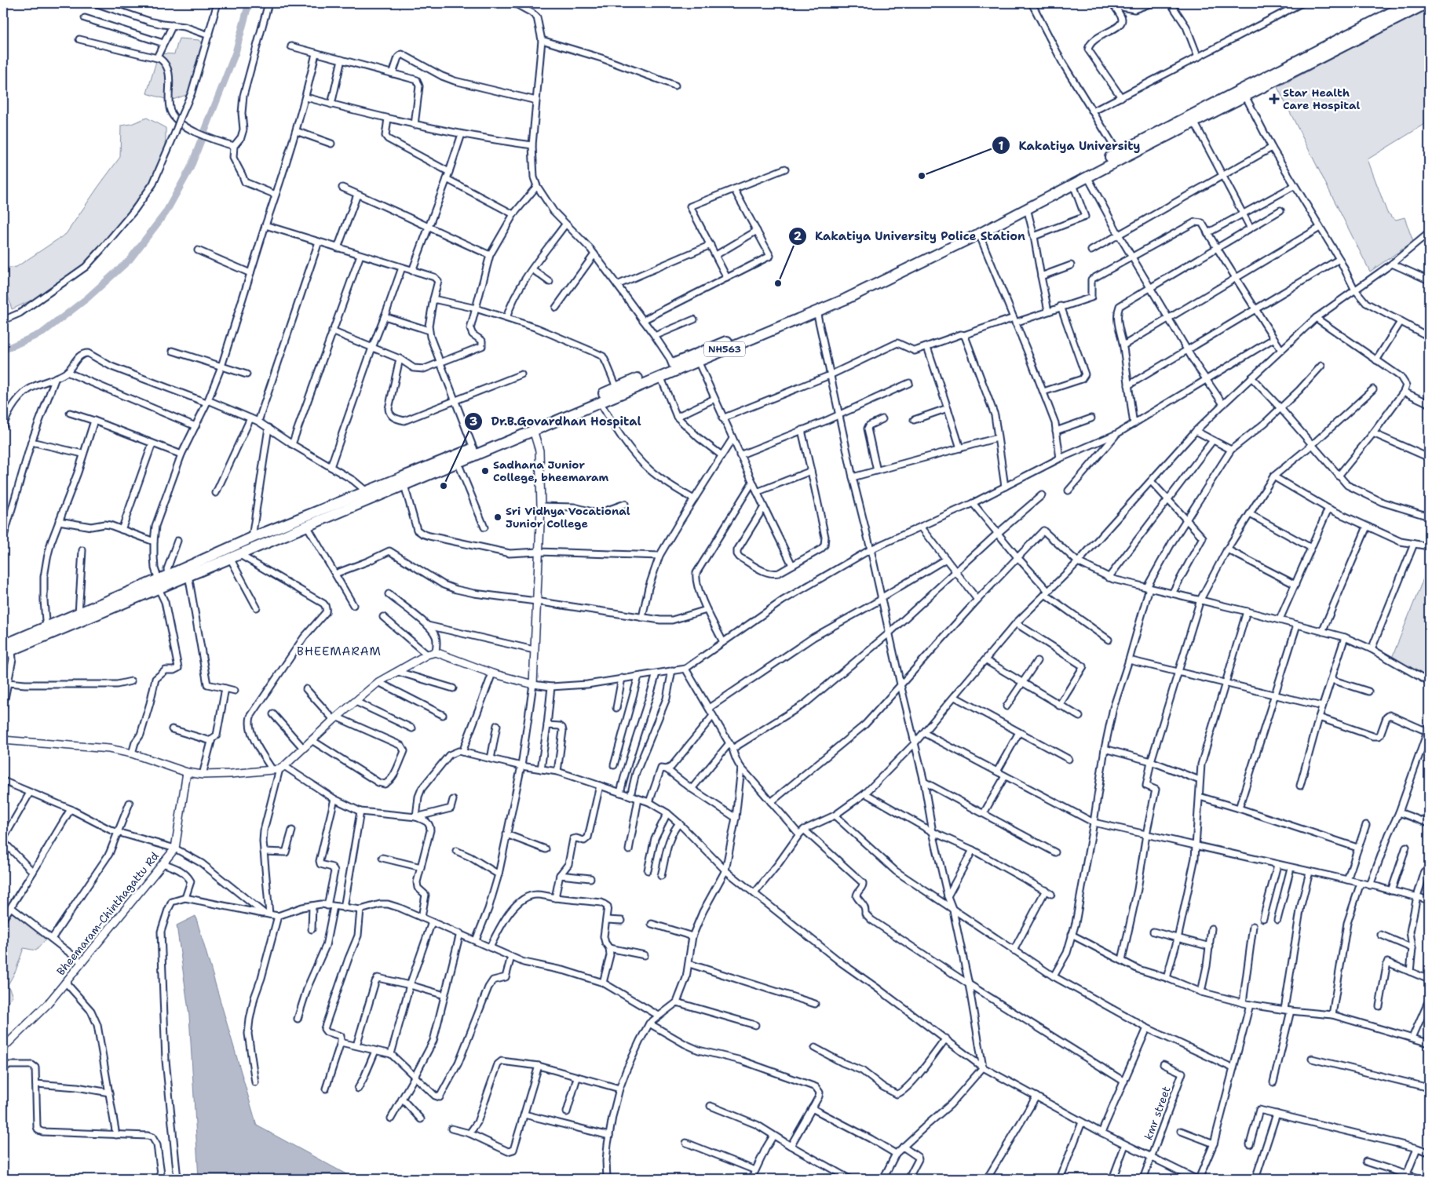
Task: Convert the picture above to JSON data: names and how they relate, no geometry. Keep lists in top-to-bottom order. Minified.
{"streets":{"highway":["NH563"],"street":["Bheemaram-Chinthagattu Rd","kmr street"]},"districts":["BHEEMARAM"],"places":{"health":["Star Health Care Hospital"],"other":["Kakatiya University","Kakatiya University Police Station","Sadhana Junior College, bheemaram","Dr.B.Govardhan Hospital","Sri Vidhya Vocational Junior College"]}}
